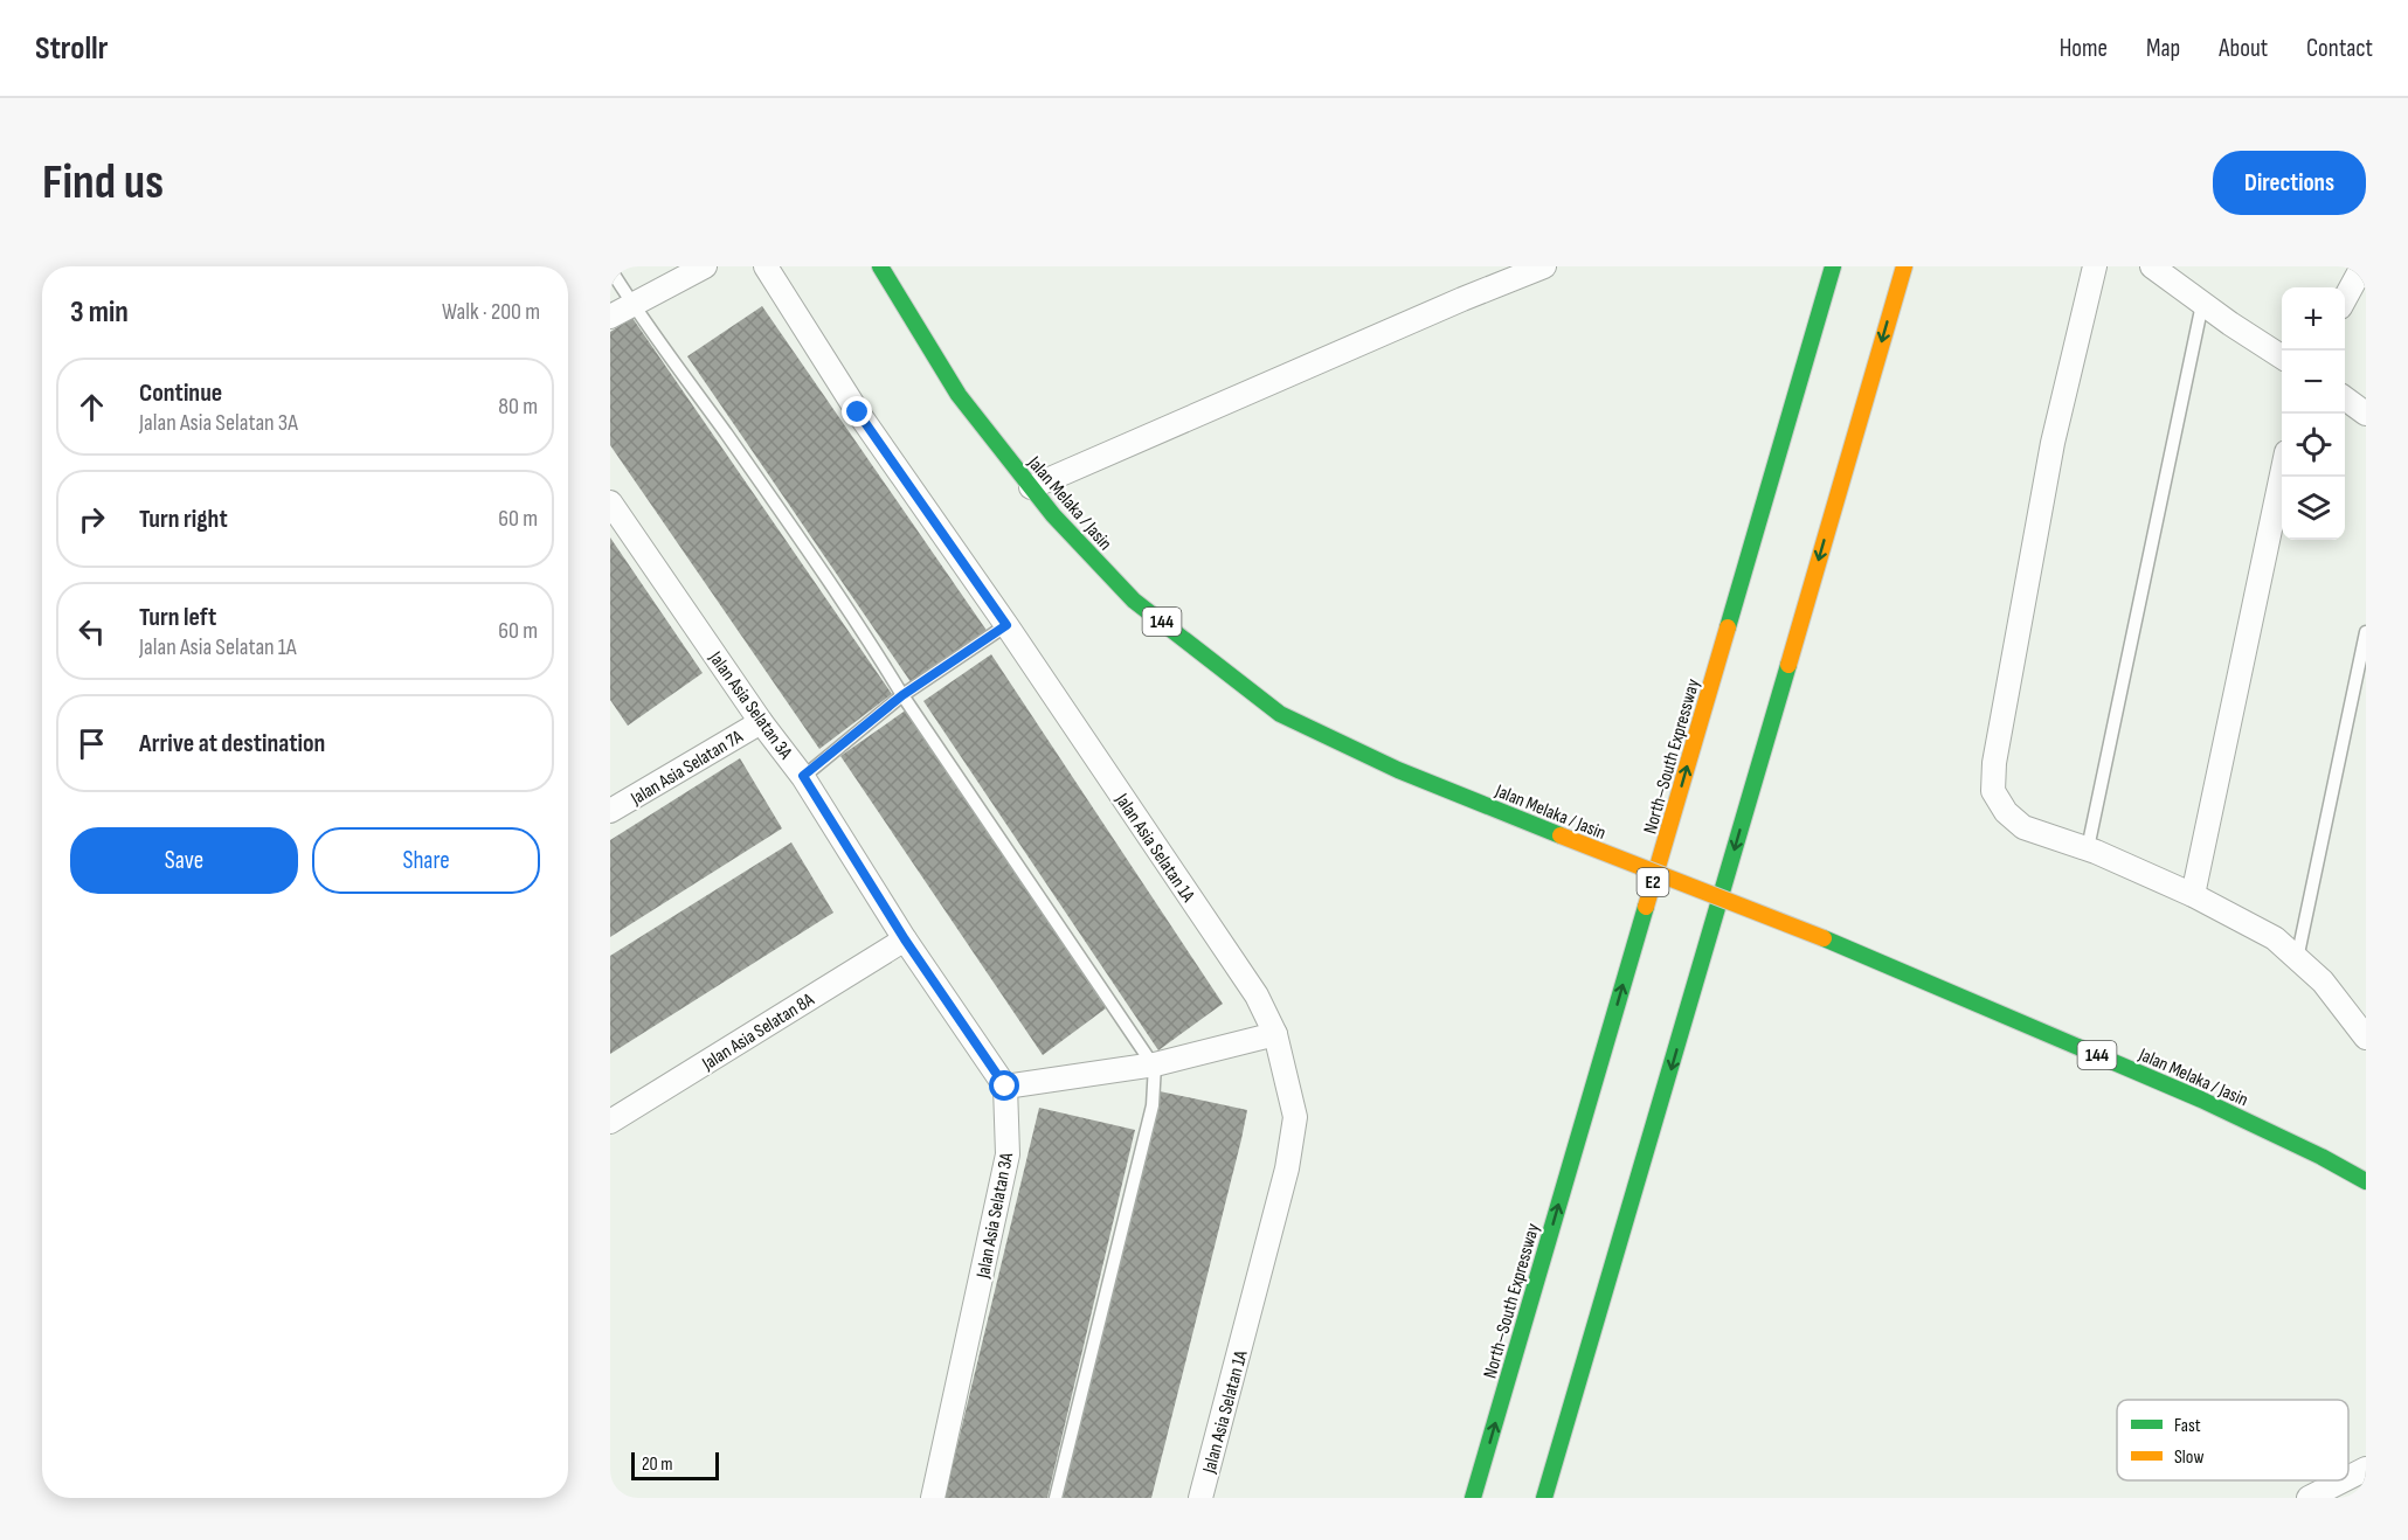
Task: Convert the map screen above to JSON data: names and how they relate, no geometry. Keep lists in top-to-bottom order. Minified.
{"streets":{"main road":["Jalan Melaka / Jasin","144","North–South Expressway","E2"],"street":["Jalan Asia Selatan 3A","Jalan Asia Selatan 7A","Jalan Asia Selatan 1A","Jalan Asia Selatan 8A"]},"crossings":[["Jalan Asia Selatan 3A","Jalan Asia Selatan 7A"],["Jalan Asia Selatan 3A","Jalan Asia Selatan 8A"]],"legend":["Fast","Slow"],"scale_bar":"20 m","page":{"header":"Strollr","nav":["Home","Map","About","Contact"],"buttons":["Directions",["Save","Share"]],"title":"Find us","heading":["3 min","Walk · 200 m"],"map_buttons":["+","−"],"list":[["Continue","Jalan Asia Selatan 3A","80 m"],["Turn right","60 m"],["Turn left","Jalan Asia Selatan 1A","60 m"],"Arrive at destination"],"scale":"20 m"}}
